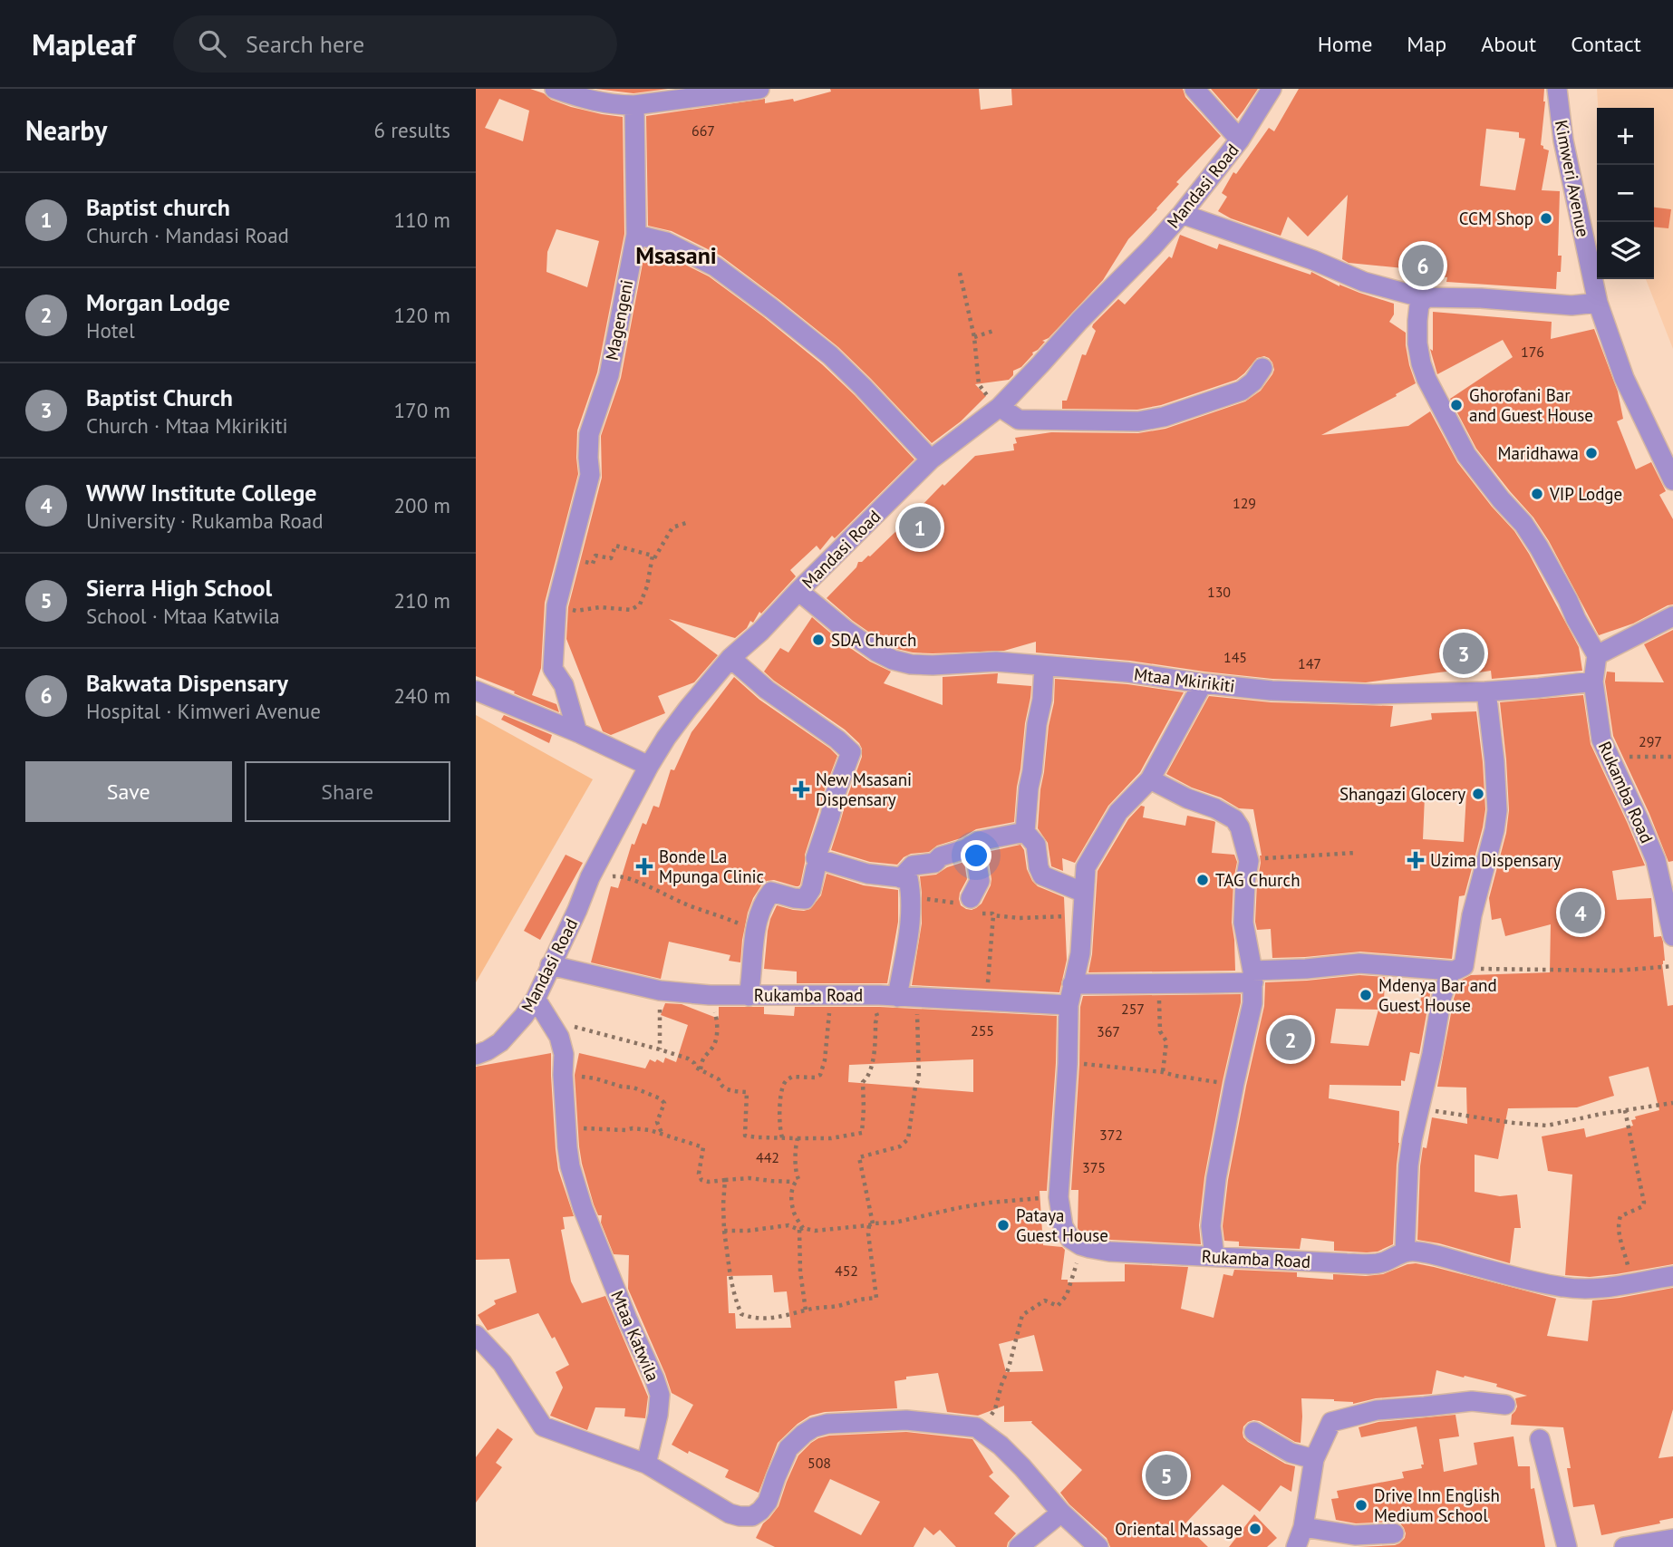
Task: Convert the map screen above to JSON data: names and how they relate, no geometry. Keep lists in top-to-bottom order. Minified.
{"streets":{"street":["Kimweri Avenue","Mandasi Road","Magengeni","Mtaa Mkirikiti","Rukamba Road","Mtaa Katwila"]},"crossings":[["Mandasi Road","Mtaa Mkirikiti"],["Mandasi Road","Rukamba Road"],["Mandasi Road","Mtaa Katwila"],["Mtaa Mkirikiti","Rukamba Road"]],"districts":["Msasani"],"places":{"other":["CCM Shop","Ghorofani Bar and Guest House","Maridhawa","VIP Lodge","SDA Church","Shangazi Glocery","TAG Church","Mdenya Bar and Guest House","Pataya Guest House","Drive Inn English Medium School","Oriental Massage"],"health":["New Msasani Dispensary","Uzima Dispensary","Bonde La Mpunga Clinic"]},"house_numbers":["667","176","129","130","145","147","297","257","255","367","372","442","375","452","508"],"page":{"header":"Mapleaf","search":"Search here","nav":["Home","Map","About","Contact"],"heading":["Nearby","6 results"],"map_buttons":["+","−"],"list":[{"mark":"1","name":"Baptist church","note":"Church · Mandasi Road","value":"110 m"},{"mark":"2","name":"Morgan Lodge","note":"Hotel","value":"120 m"},{"mark":"3","name":"Baptist Church","note":"Church · Mtaa Mkirikiti","value":"170 m"},{"mark":"4","name":"WWW Institute College","note":"University · Rukamba Road","value":"200 m"},{"mark":"5","name":"Sierra High School","note":"School · Mtaa Katwila","value":"210 m"},{"mark":"6","name":"Bakwata Dispensary","note":"Hospital · Kimweri Avenue","value":"240 m"}],"pins":["6","1","3","4","2","5"],"buttons":["Save","Share"]}}
